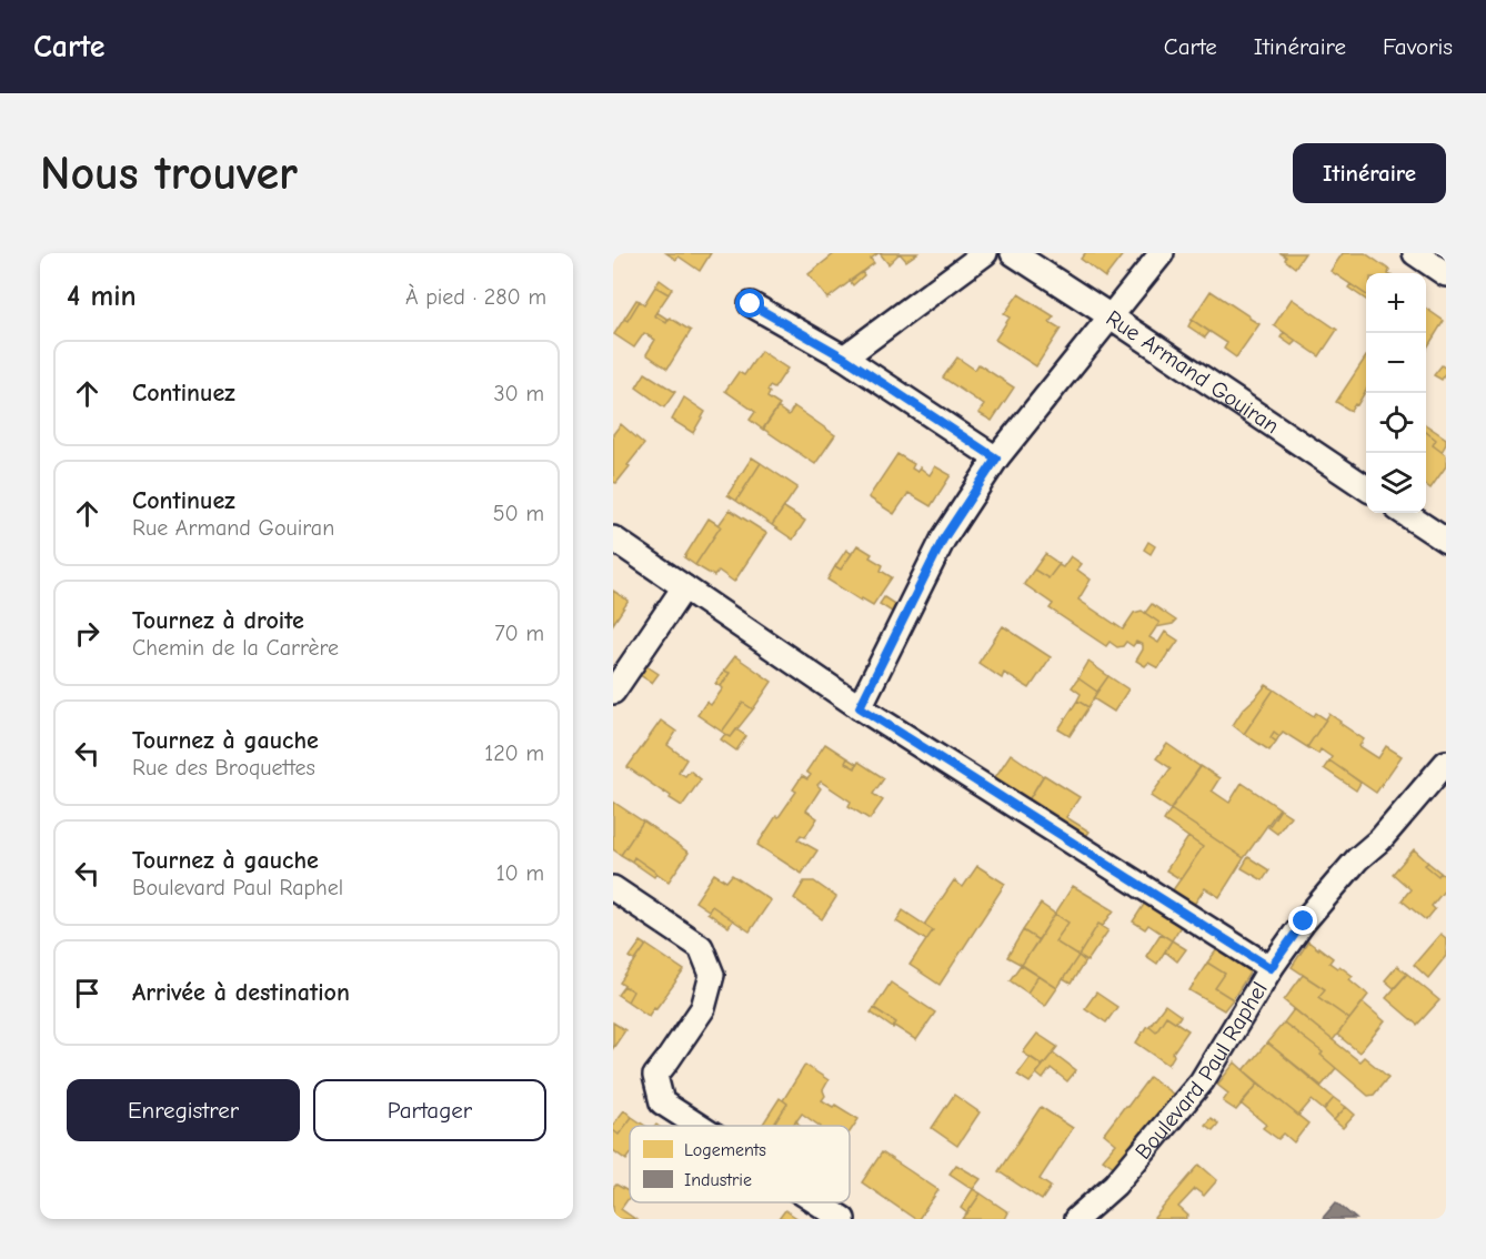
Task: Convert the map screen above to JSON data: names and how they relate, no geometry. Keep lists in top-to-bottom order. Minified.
{"streets":{"street":["Rue Armand Gouiran","Boulevard Paul Raphel"]},"legend":["Logements","Industrie"],"page":{"header":"Carte","nav":["Carte","Itinéraire","Favoris"],"buttons":["Itinéraire",["Enregistrer","Partager"]],"title":"Nous trouver","heading":["4 min","À pied · 280 m"],"map_buttons":["+","−"],"list":[["Continuez","30 m"],["Continuez","Rue Armand Gouiran","50 m"],["Tournez à droite","Chemin de la Carrère","70 m"],["Tournez à gauche","Rue des Broquettes","120 m"],["Tournez à gauche","Boulevard Paul Raphel","10 m"],"Arrivée à destination"]}}
